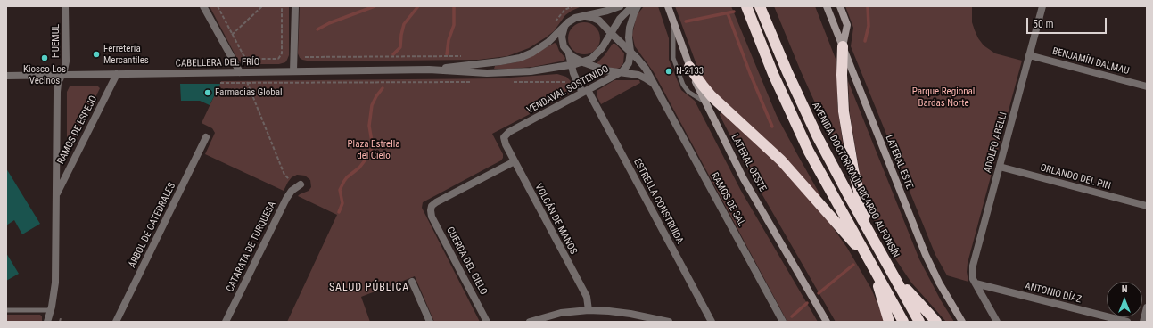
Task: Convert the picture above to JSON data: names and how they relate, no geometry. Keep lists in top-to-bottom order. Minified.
{"streets":{"highway":["AVENIDA DOCTOR RAÚL RICARDO ALFONSÍN"],"main road":["LATERAL ESTE","LATERAL OESTE"],"street":["HUEMUL","BENJAMÍN DALMAU","CABELLERA DEL FRÍO","VENDAVAL SOSTENIDO","RAMOS DE ESPEJO","ADOLFO ABELLI","ORLANDO DEL PIN","RAMOS DE SAL","ESTRELLA CONSTRUIDA","VOLCÁN DE MANOS","ÁRBOL DE CATEDRALES","CATARATA DE TURQUESA","CUERDA DEL CIELO","ANTONIO DÍAZ"]},"crossings":[["HUEMUL","CABELLERA DEL FRÍO"],["HUEMUL","RAMOS DE ESPEJO"],["BENJAMÍN DALMAU","ADOLFO ABELLI"],["CABELLERA DEL FRÍO","RAMOS DE ESPEJO"],["CABELLERA DEL FRÍO","RAMOS DE SAL"],["CABELLERA DEL FRÍO","ESTRELLA CONSTRUIDA"],["VENDAVAL SOSTENIDO","RAMOS DE SAL"],["VENDAVAL SOSTENIDO","ESTRELLA CONSTRUIDA"],["VENDAVAL SOSTENIDO","VOLCÁN DE MANOS"],["ADOLFO ABELLI","ORLANDO DEL PIN"],["ADOLFO ABELLI","ANTONIO DÍAZ"],["RAMOS DE SAL","ESTRELLA CONSTRUIDA"],["VOLCÁN DE MANOS","CUERDA DEL CIELO"]],"districts":["SALUD PÚBLICA"],"parks":["Parque Regional Bardas Norte","Plaza Estrella del Cielo"],"places":["Ferretería Mercantiles","Kiosco Los Vecinos","N-2133","Farmacias Global"],"scale_bar":"50 m","north":"top"}
